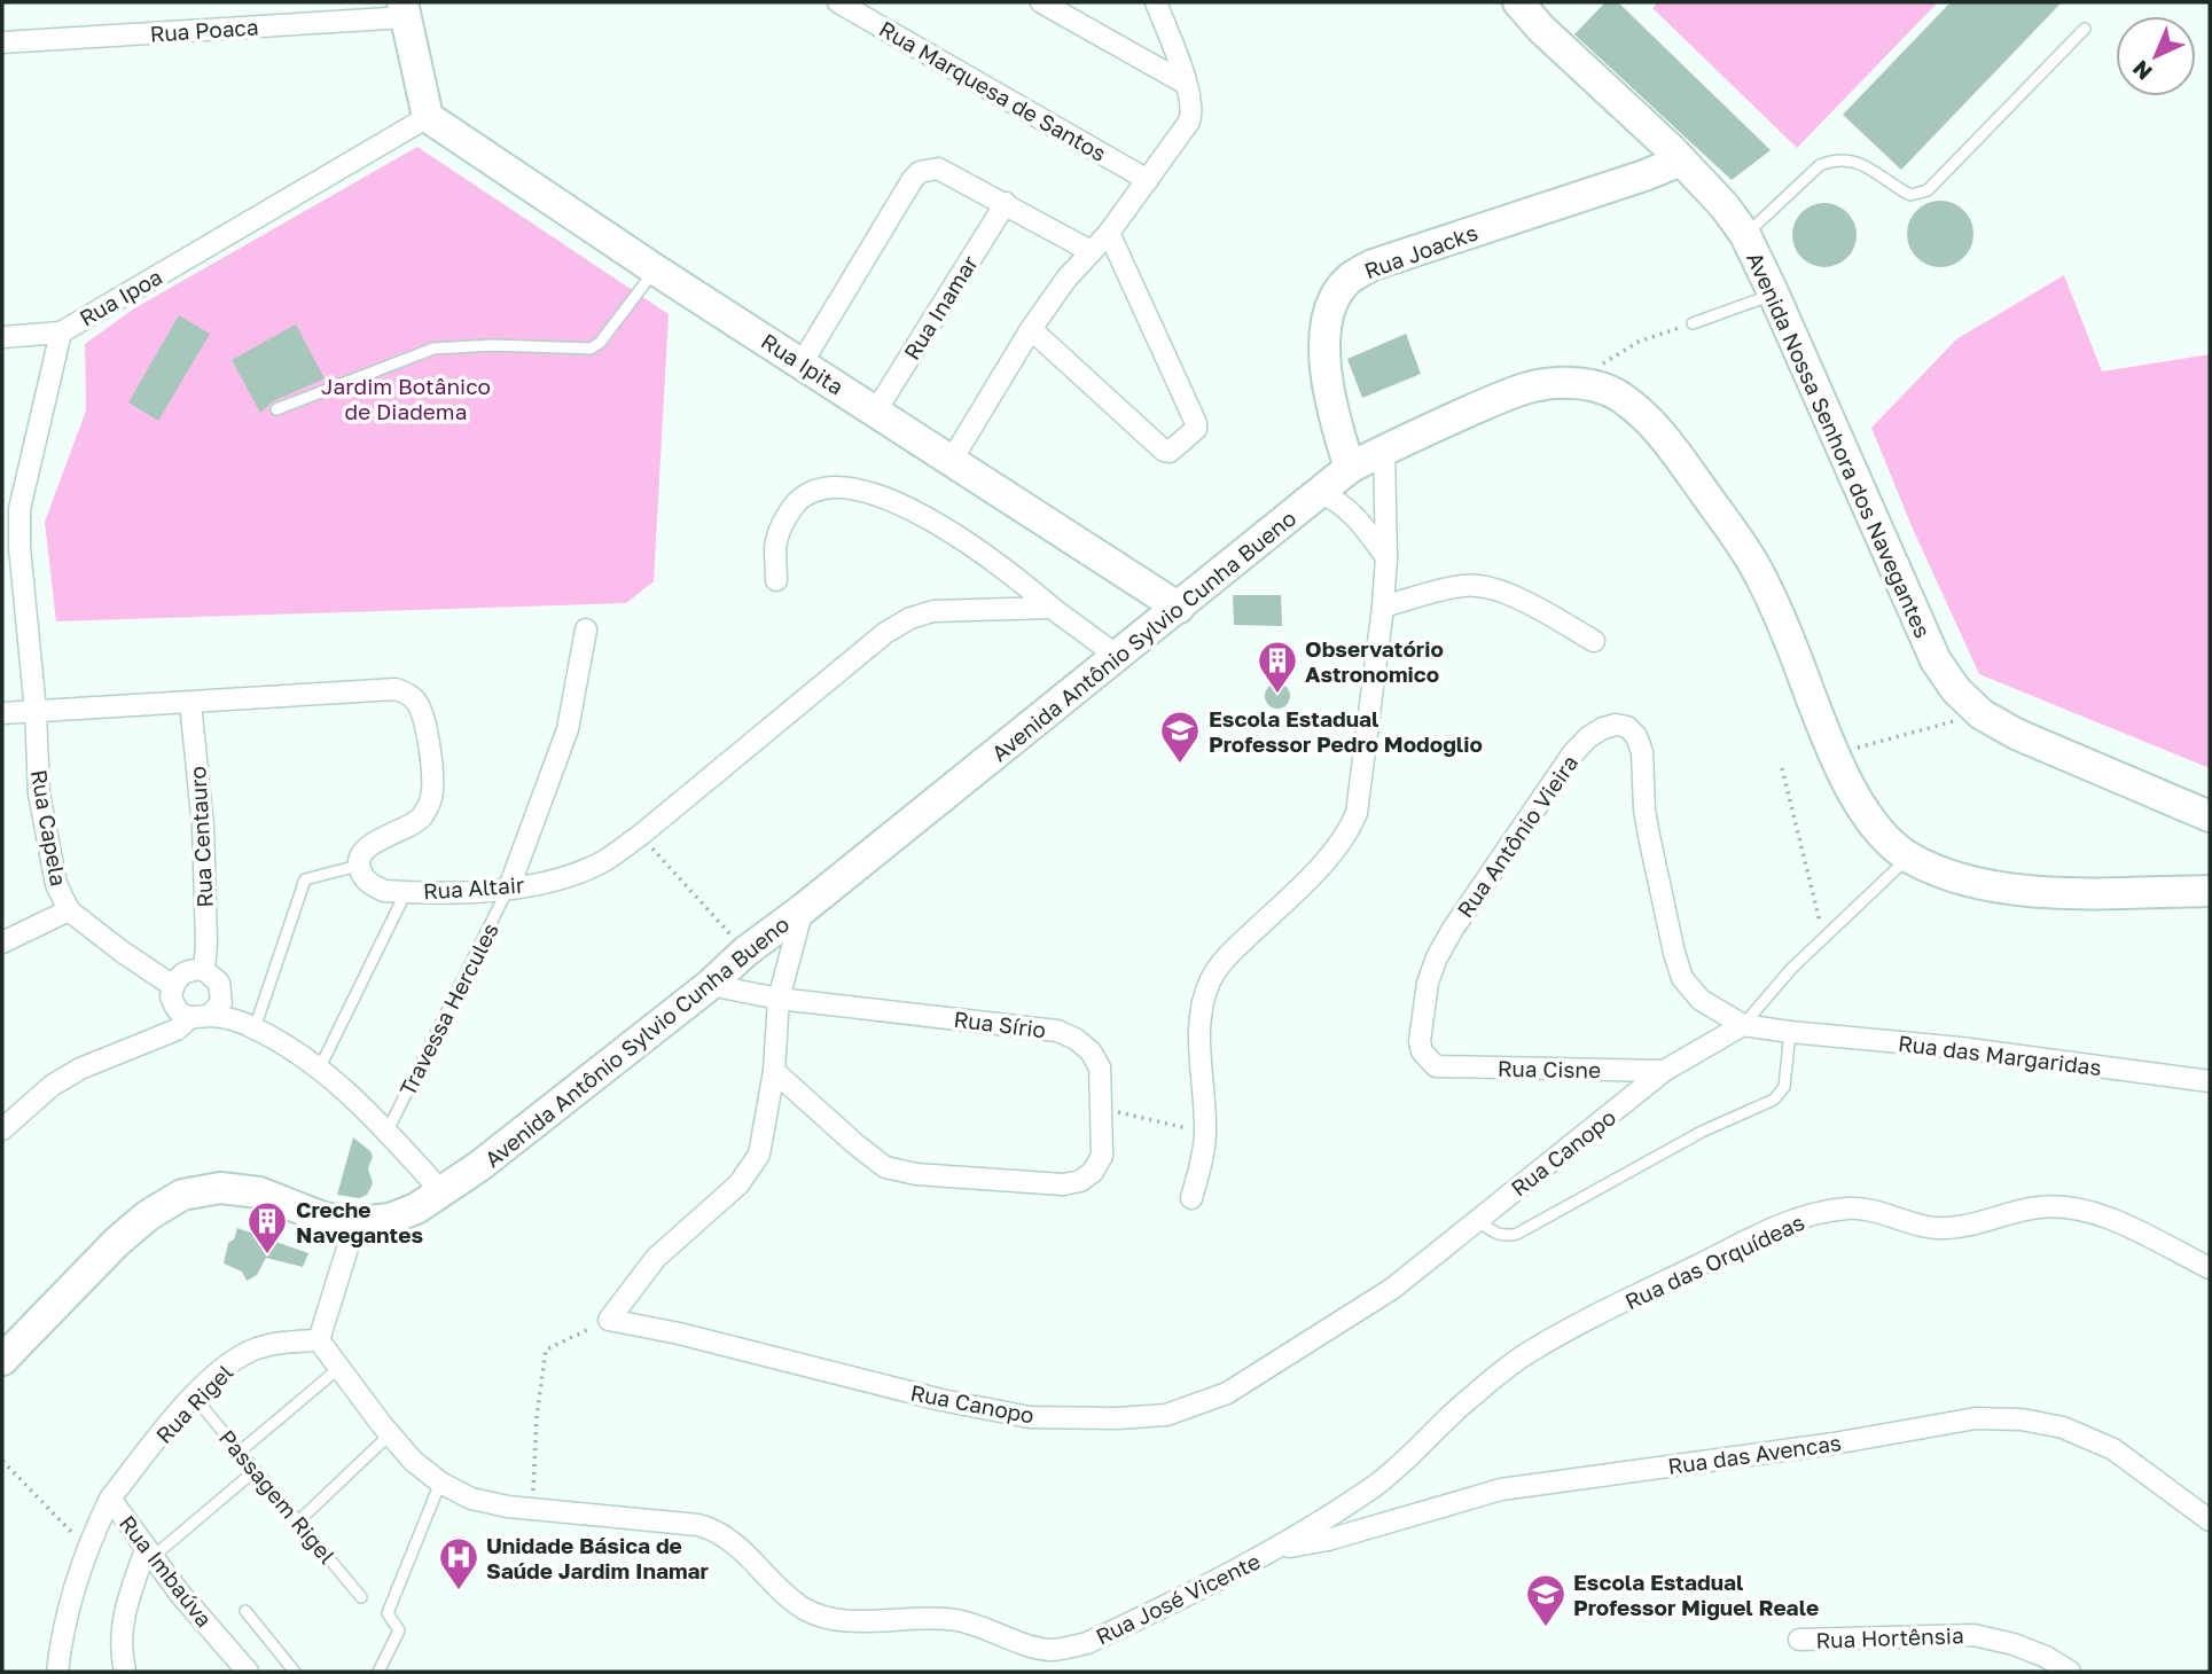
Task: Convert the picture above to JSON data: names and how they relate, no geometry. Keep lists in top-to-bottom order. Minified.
{"streets":{"main road":["Rua Joacks","Rua Ipita","Avenida Nossa Senhora dos Navegantes","Avenida Antônio Sylvio Cunha Bueno"],"street":["Rua Poaca","Rua Marquesa de Santos","Rua Ipoa","Rua Inamar","Rua Capela","Rua Antônio Vieira","Rua Centauro","Rua Altair","Rua Sírio","Rua das Margaridas","Rua Cisne","Rua Canopo","Rua das Orquídeas","Rua Rigel","Rua das Avencas","Rua Imbaúva","Rua José Vicente","Rua Hortênsia"],"lane":["Travessa Hercules","Passagem Rigel"]},"crossings":[["Rua Joacks","Avenida Nossa Senhora dos Navegantes"],["Rua Joacks","Avenida Antônio Sylvio Cunha Bueno"],["Rua Ipoa","Rua Ipita"],["Rua Ipoa","Rua Capela"],["Rua Inamar","Rua Ipita"],["Rua Ipita","Avenida Antônio Sylvio Cunha Bueno"],["Avenida Antônio Sylvio Cunha Bueno","Rua Sírio"],["Rua Capela","Rua Centauro"],["Rua Antônio Vieira","Rua das Margaridas"],["Rua Antônio Vieira","Rua Cisne"],["Rua Antônio Vieira","Rua Canopo"],["Rua Altair","Travessa Hercules"],["Rua das Margaridas","Rua Canopo"],["Rua Cisne","Rua Canopo"],["Rua das Orquídeas","Rua das Avencas"],["Rua das Orquídeas","Rua José Vicente"],["Rua Rigel","Passagem Rigel"],["Rua Rigel","Rua Imbaúva"],["Rua Rigel","Rua José Vicente"],["Rua das Avencas","Rua José Vicente"]],"parks":["Jardim Botânico de Diadema"],"places":{"building":["Observatório Astronomico","Creche Navegantes"],"school or university":["Escola Estadual Professor Pedro Modoglio","Escola Estadual Professor Miguel Reale"],"hospital":["Unidade Básica de Saúde Jardim Inamar"]},"north":"bottom left"}
